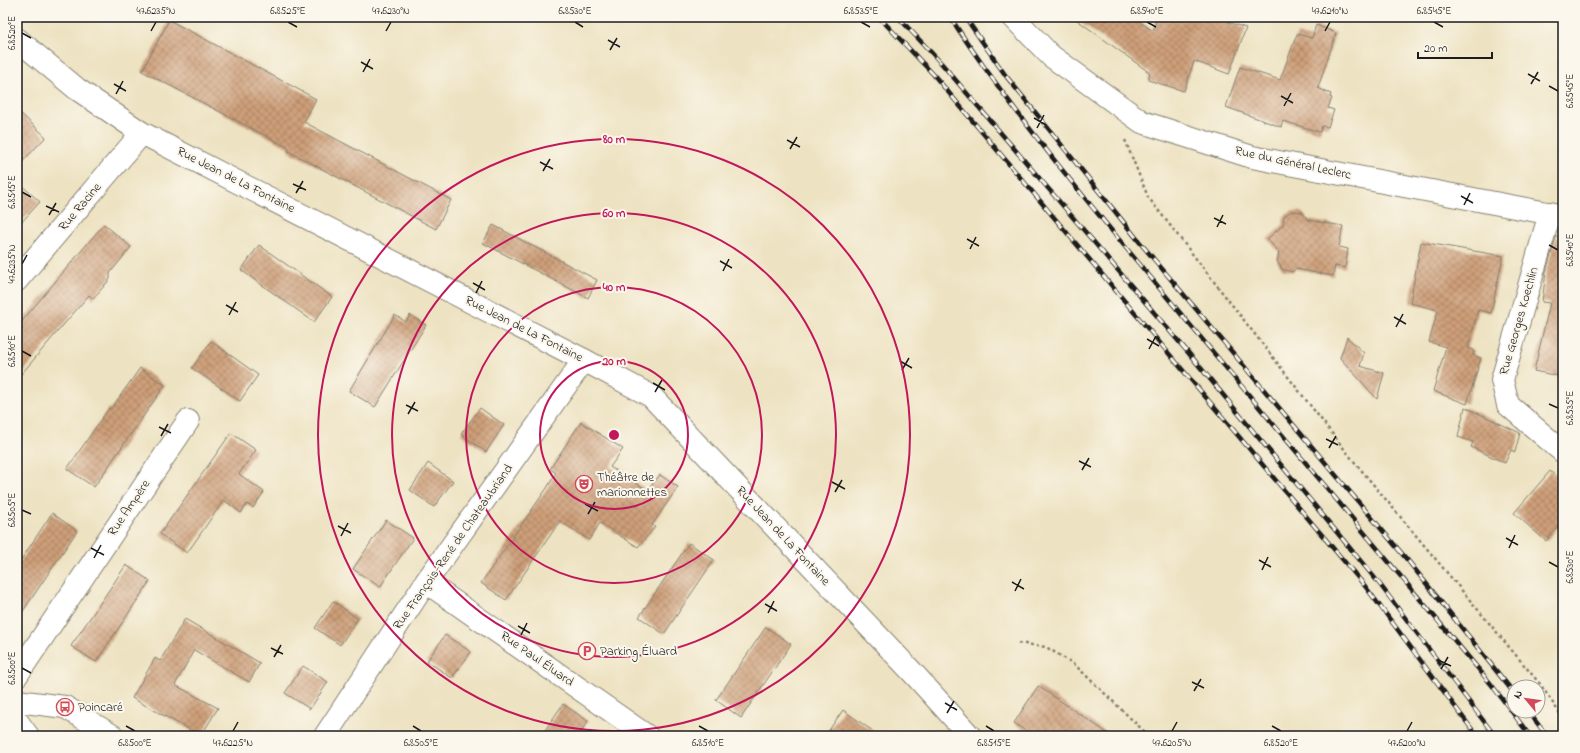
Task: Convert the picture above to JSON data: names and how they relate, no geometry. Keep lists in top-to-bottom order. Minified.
{"streets":{"street":["Rue du Général Leclerc","Rue Jean de La Fontaine","Rue Racine","Rue Georges Koechlin","Rue Ampère","Rue François-René de Chateaubriand","Rue Paul Éluard"]},"crossings":[["Rue du Général Leclerc","Rue Georges Koechlin"],["Rue Jean de La Fontaine","Rue Racine"],["Rue Jean de La Fontaine","Rue François-René de Chateaubriand"],["Rue François-René de Chateaubriand","Rue Paul Éluard"]],"places":{"theatre":["Théâtre de marionnettes"],"parking":["Parking Éluard"],"bus stop":["Poincaré"]},"scale_bar":"20 m","north":"top left","coordinates":["47.6235°N","6.8525°E","47.6230°N","6.8530°E","6.8535°E","6.8540°E","47.6210°N","6.8545°E","6.8520°E","6.8515°E","6.8510°E","6.8505°E","6.8500°E","47.6225°N","47.6205°N","47.6200°N"],"rings":["80 m","60 m","40 m","20 m"]}
